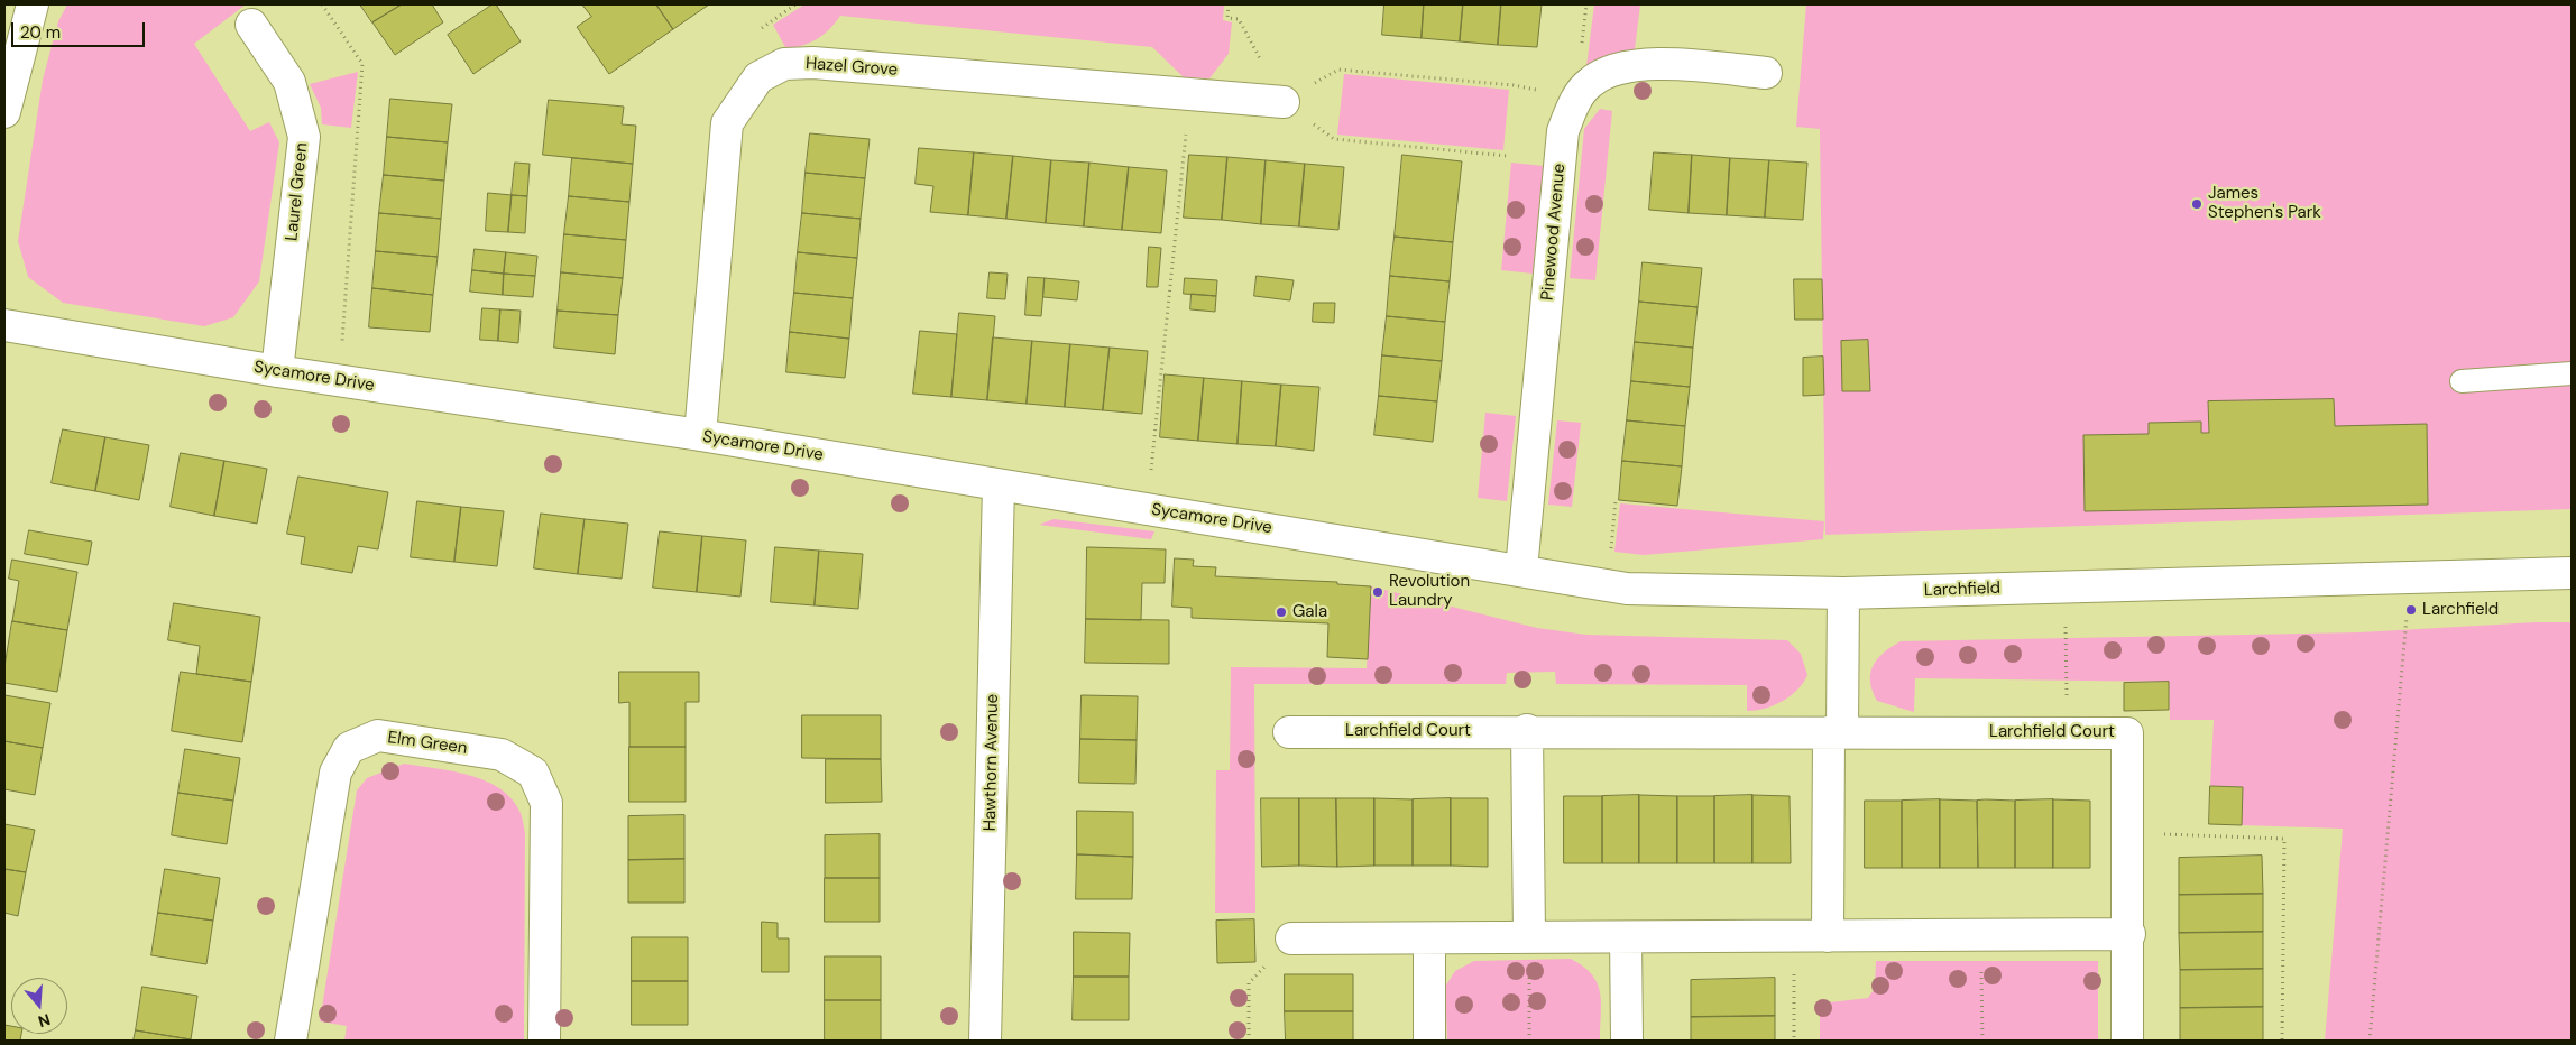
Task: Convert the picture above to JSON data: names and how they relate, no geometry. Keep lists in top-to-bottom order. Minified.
{"streets":{"street":["Hazel Grove","Laurel Green","Pinewood Avenue","Sycamore Drive","Larchfield","Larchfield Court","Elm Green","Hawthorn Avenue"]},"crossings":[["Hazel Grove","Sycamore Drive"],["Laurel Green","Sycamore Drive"],["Pinewood Avenue","Sycamore Drive"],["Pinewood Avenue","Larchfield"],["Sycamore Drive","Larchfield"],["Sycamore Drive","Hawthorn Avenue"]],"places":["James Stephen's Park","Revolution Laundry","Larchfield","Gala"],"scale_bar":"20 m","north":"bottom"}
